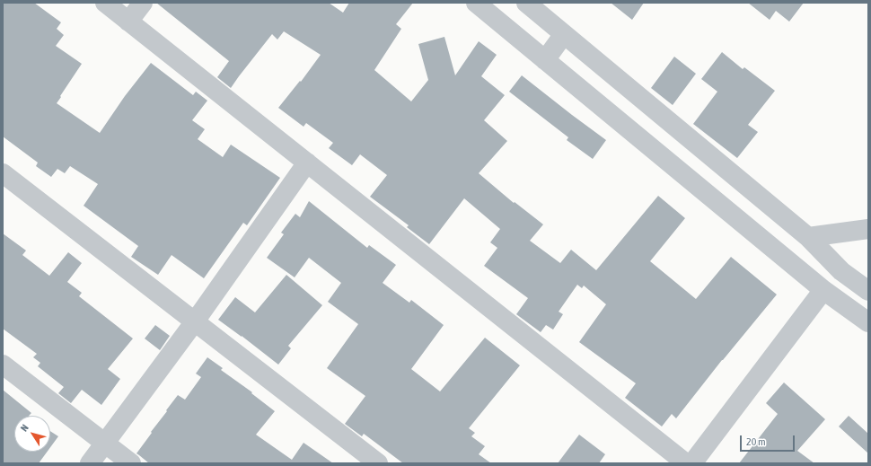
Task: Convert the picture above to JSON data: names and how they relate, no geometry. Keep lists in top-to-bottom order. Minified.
{"scale_bar":"20 m","north":"top left"}
